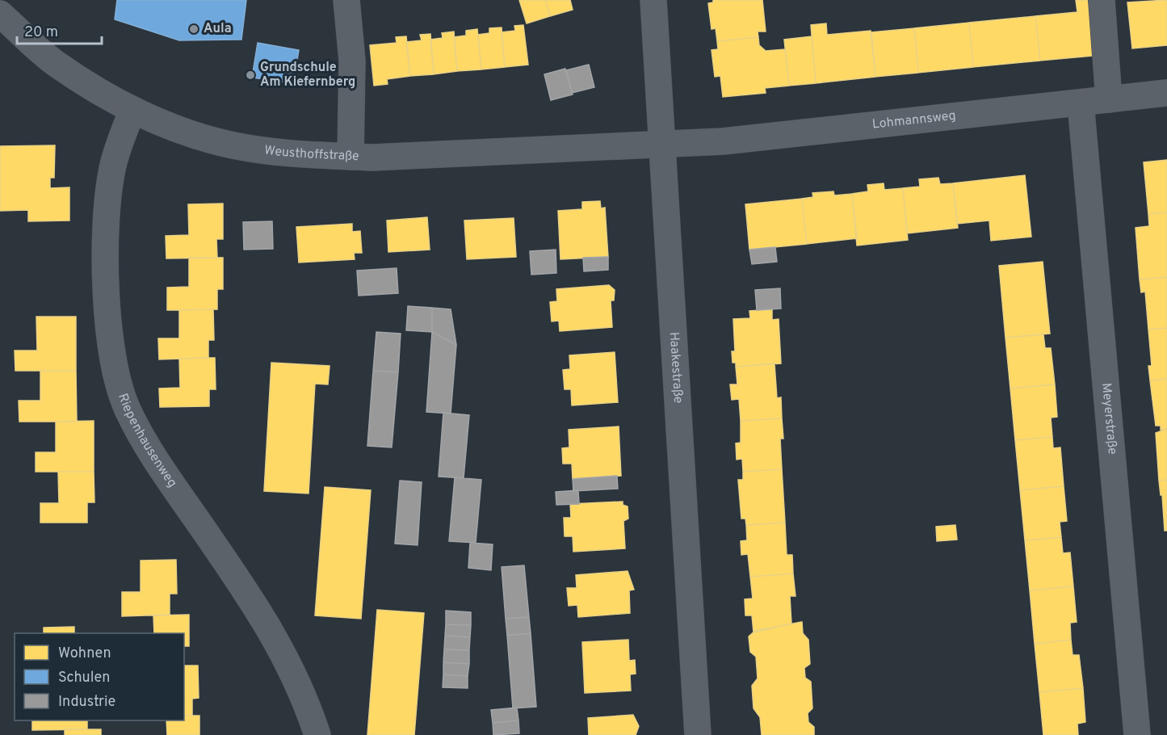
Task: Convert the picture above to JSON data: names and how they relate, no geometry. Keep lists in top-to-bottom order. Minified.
{"streets":{"street":["Lohmannsweg","Weusthoffstraße","Haakestraße","Meyerstraße","Riepenhausenweg"]},"crossings":[["Lohmannsweg","Weusthoffstraße"],["Lohmannsweg","Haakestraße"],["Lohmannsweg","Meyerstraße"],["Weusthoffstraße","Haakestraße"],["Weusthoffstraße","Riepenhausenweg"]],"places":["Aula","Grundschule Am Kiefernberg"],"legend":["Wohnen","Schulen","Industrie"],"scale_bar":"20 m"}
